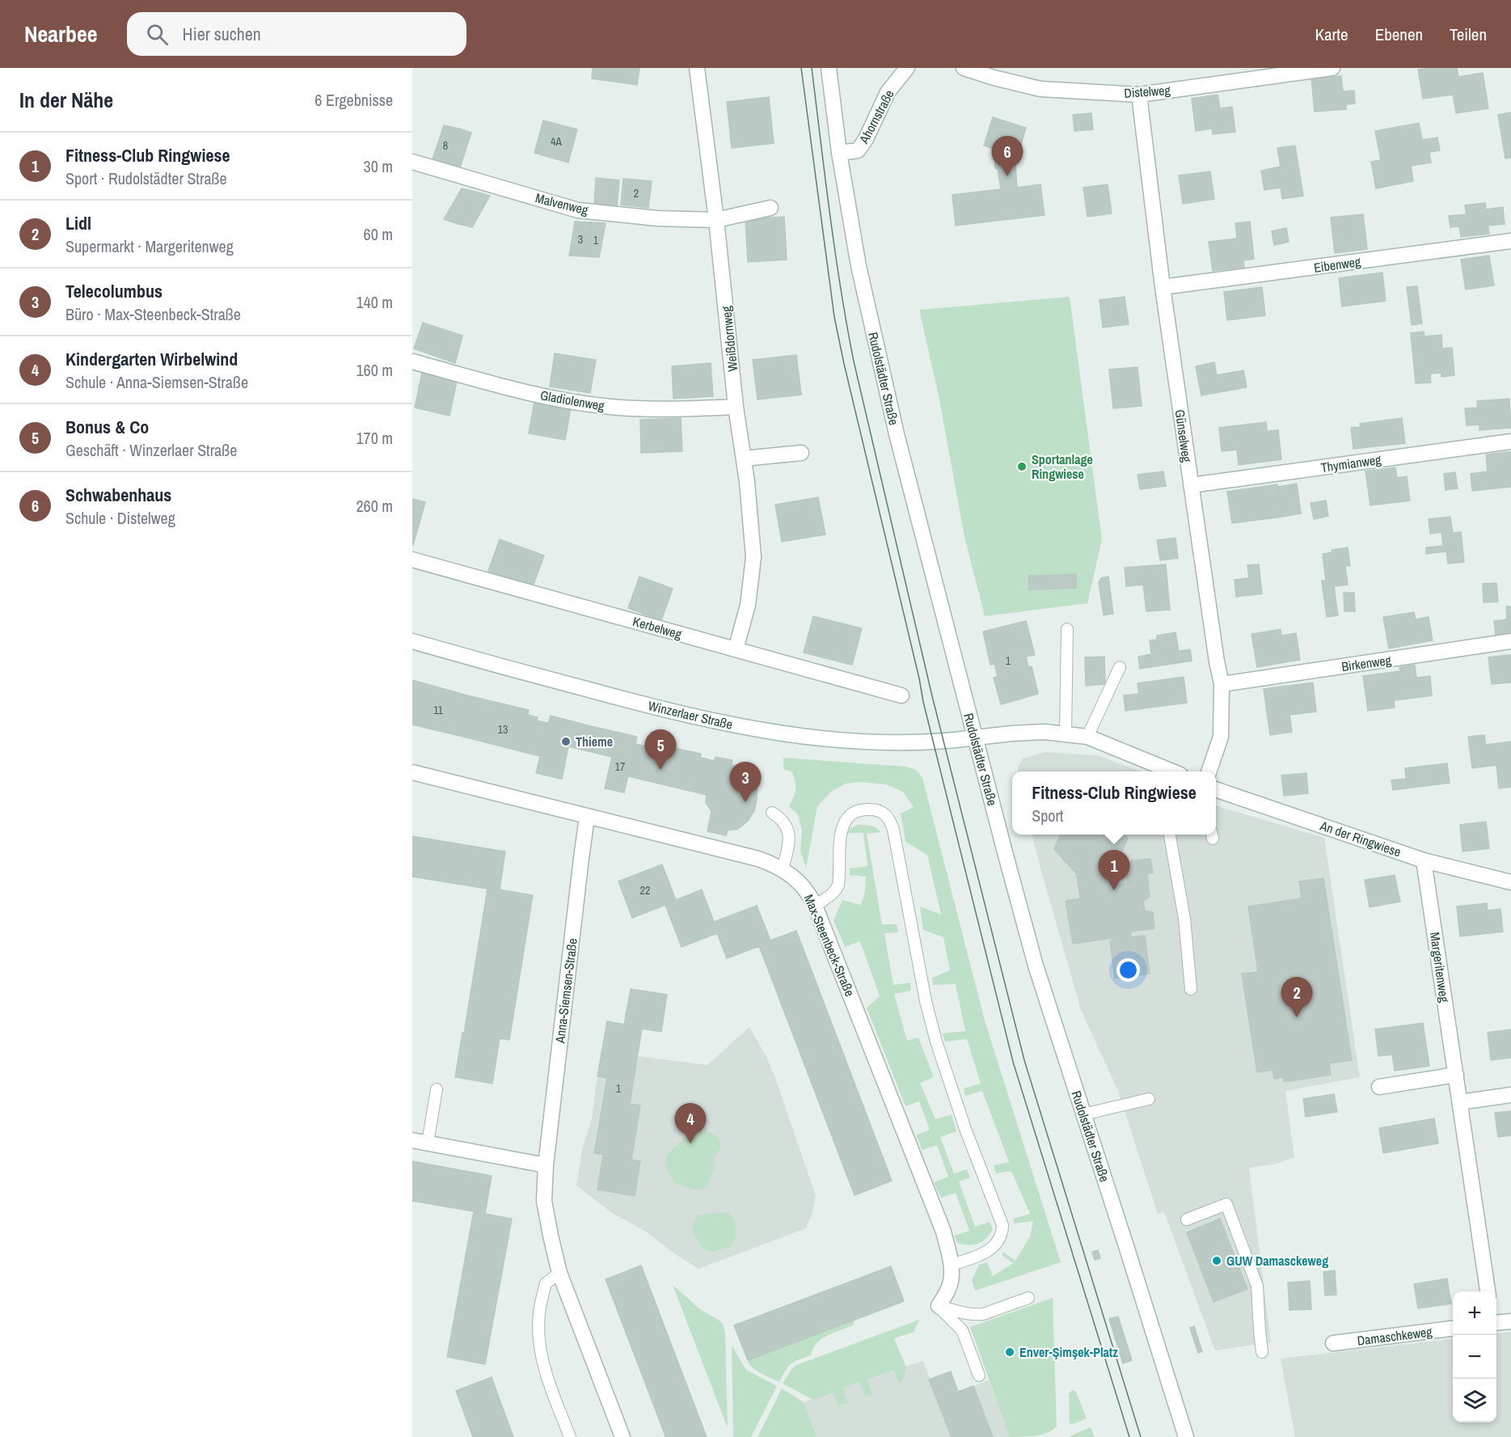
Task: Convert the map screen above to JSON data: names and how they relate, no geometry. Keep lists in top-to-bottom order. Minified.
{"streets":{"street":["Distelweg","Ahornstraße","Malvenweg","Eibenweg","Weißdornweg","Rudolstädter Straße","Gladiolenweg","Günselweg","Thymianweg","Kerbelweg","Birkenweg","Winzerlaer Straße","An der Ringwiese","Max-Steenbeck-Straße","Margeritenweg","Anna-Siemsen-Straße","Damaschkeweg"]},"crossings":[["Distelweg","Günselweg"],["Ahornstraße","Rudolstädter Straße"],["Malvenweg","Weißdornweg"],["Eibenweg","Günselweg"],["Weißdornweg","Gladiolenweg"],["Weißdornweg","Kerbelweg"],["Rudolstädter Straße","Winzerlaer Straße"],["Günselweg","Thymianweg"],["Günselweg","Birkenweg"],["An der Ringwiese","Margeritenweg"],["Max-Steenbeck-Straße","Anna-Siemsen-Straße"]],"places":["Sportanlage Ringwiese","Thieme","GUW Damasckeweg","Enver-Şimşek-Platz"],"house_numbers":["4A","8","2","3","1","1","11","13","17","22","1"],"page":{"header":"Nearbee","search":"Hier suchen","nav":["Karte","Ebenen","Teilen"],"heading":["In der Nähe","6 Ergebnisse"],"list":[{"mark":"1","name":"Fitness-Club Ringwiese","note":"Sport · Rudolstädter Straße","value":"30 m"},{"mark":"2","name":"Lidl","note":"Supermarkt · Margeritenweg","value":"60 m"},{"mark":"3","name":"Telecolumbus","note":"Büro · Max-Steenbeck-Straße","value":"140 m"},{"mark":"4","name":"Kindergarten Wirbelwind","note":"Schule · Anna-Siemsen-Straße","value":"160 m"},{"mark":"5","name":"Bonus & Co","note":"Geschäft · Winzerlaer Straße","value":"170 m"},{"mark":"6","name":"Schwabenhaus","note":"Schule · Distelweg","value":"260 m"}],"pins":["6","5","3","1","2","4"],"popup":["Fitness-Club Ringwiese","Sport"],"map_buttons":["+","−"]}}
